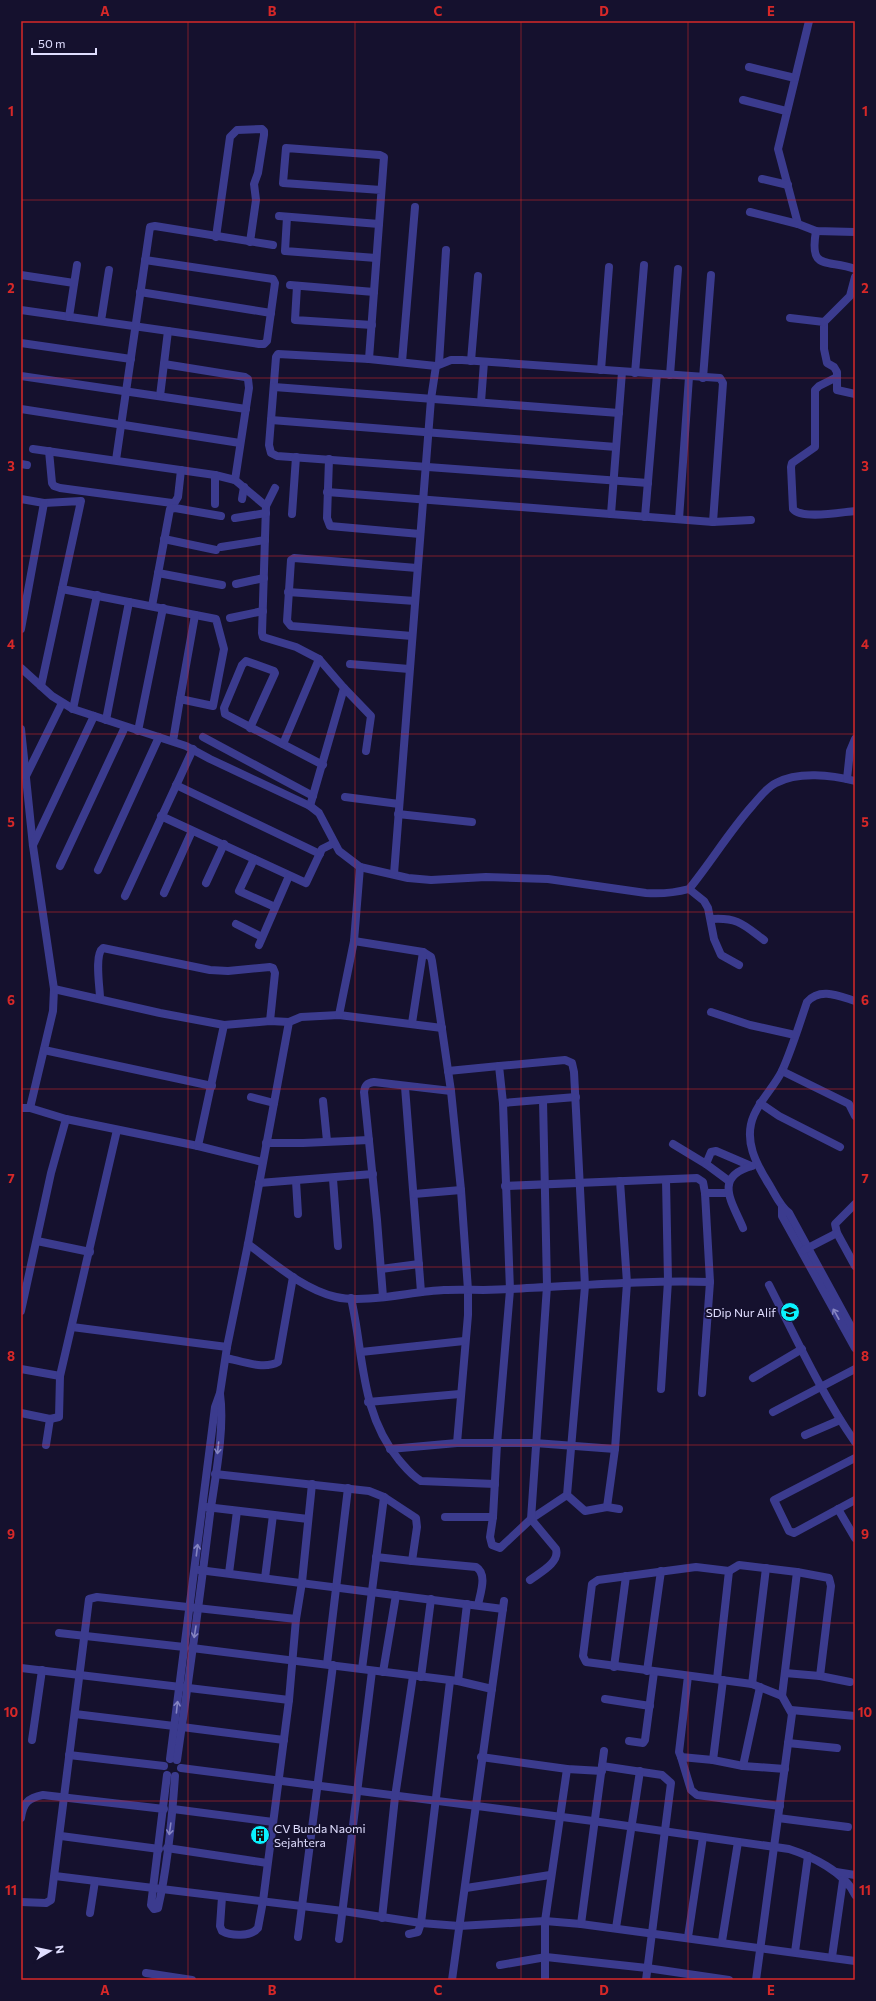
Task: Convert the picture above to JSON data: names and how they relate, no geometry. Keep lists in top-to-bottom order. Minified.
{"places":{"school or university":["SDip Nur Alif"],"building":["CV Bunda Naomi Sejahtera"]},"scale_bar":"50 m","north":"right","grid":{"columns":["A","B","C","D","E"],"rows":["1","2","3","4","5","6","7","8","9","10","11"]}}
